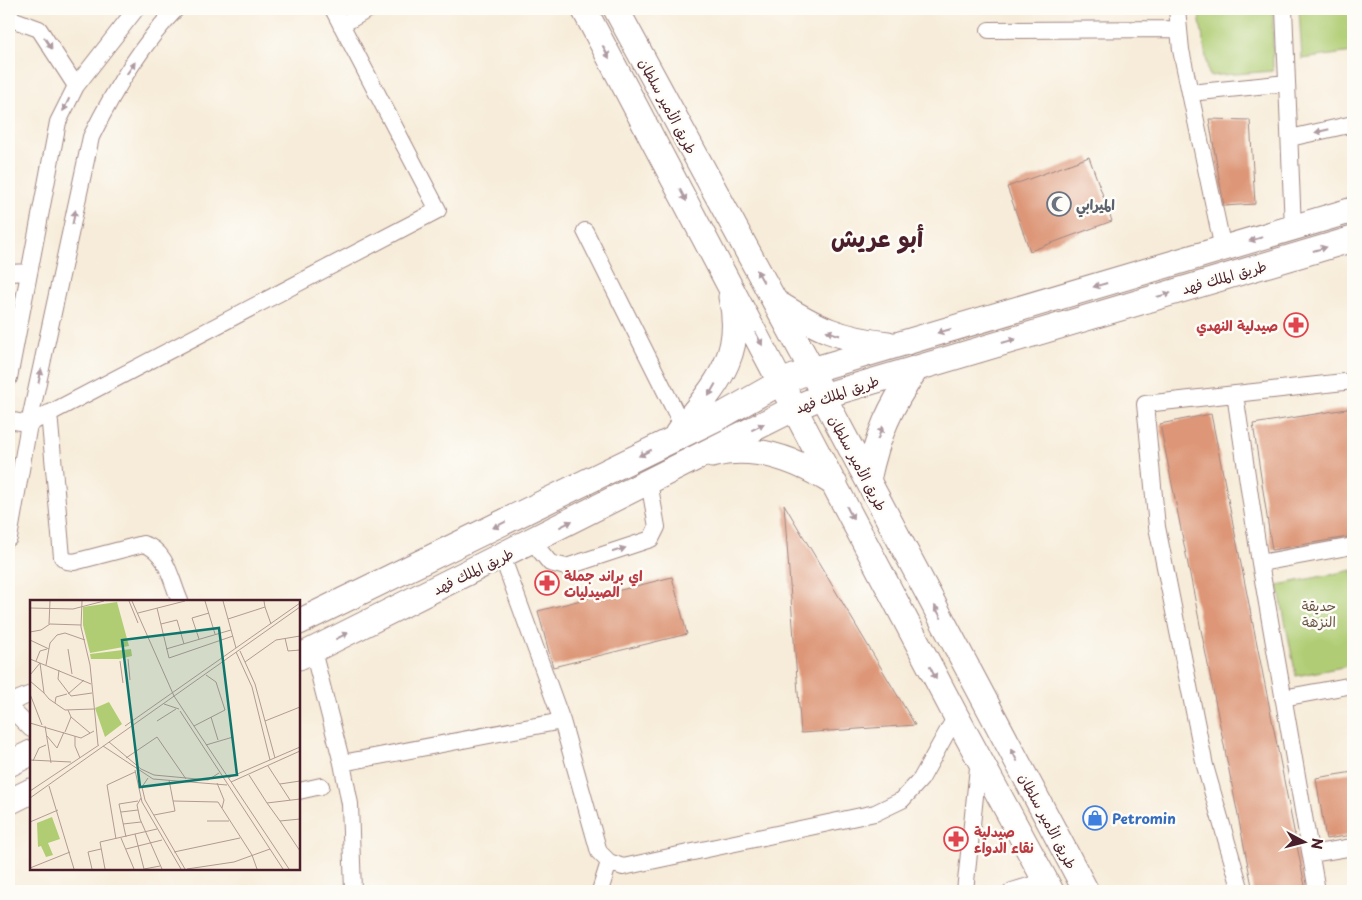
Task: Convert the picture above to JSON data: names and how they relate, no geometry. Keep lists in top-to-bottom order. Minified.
{"streets":{"highway":["طريق الأمير سلطان","طريق الملك فهد"]},"crossings":[["طريق الأمير سلطان","طريق الملك فهد"]],"districts":["أبو عريش"],"parks":["حديقة النزهة"],"places":{"mosque":["الميرابي"],"pharmacy":["صيدلية النهدي","اي براند جملة الصيدليات","صيدلية نقاء الدواء"],"shop":["Petromin"]},"north":"right"}
